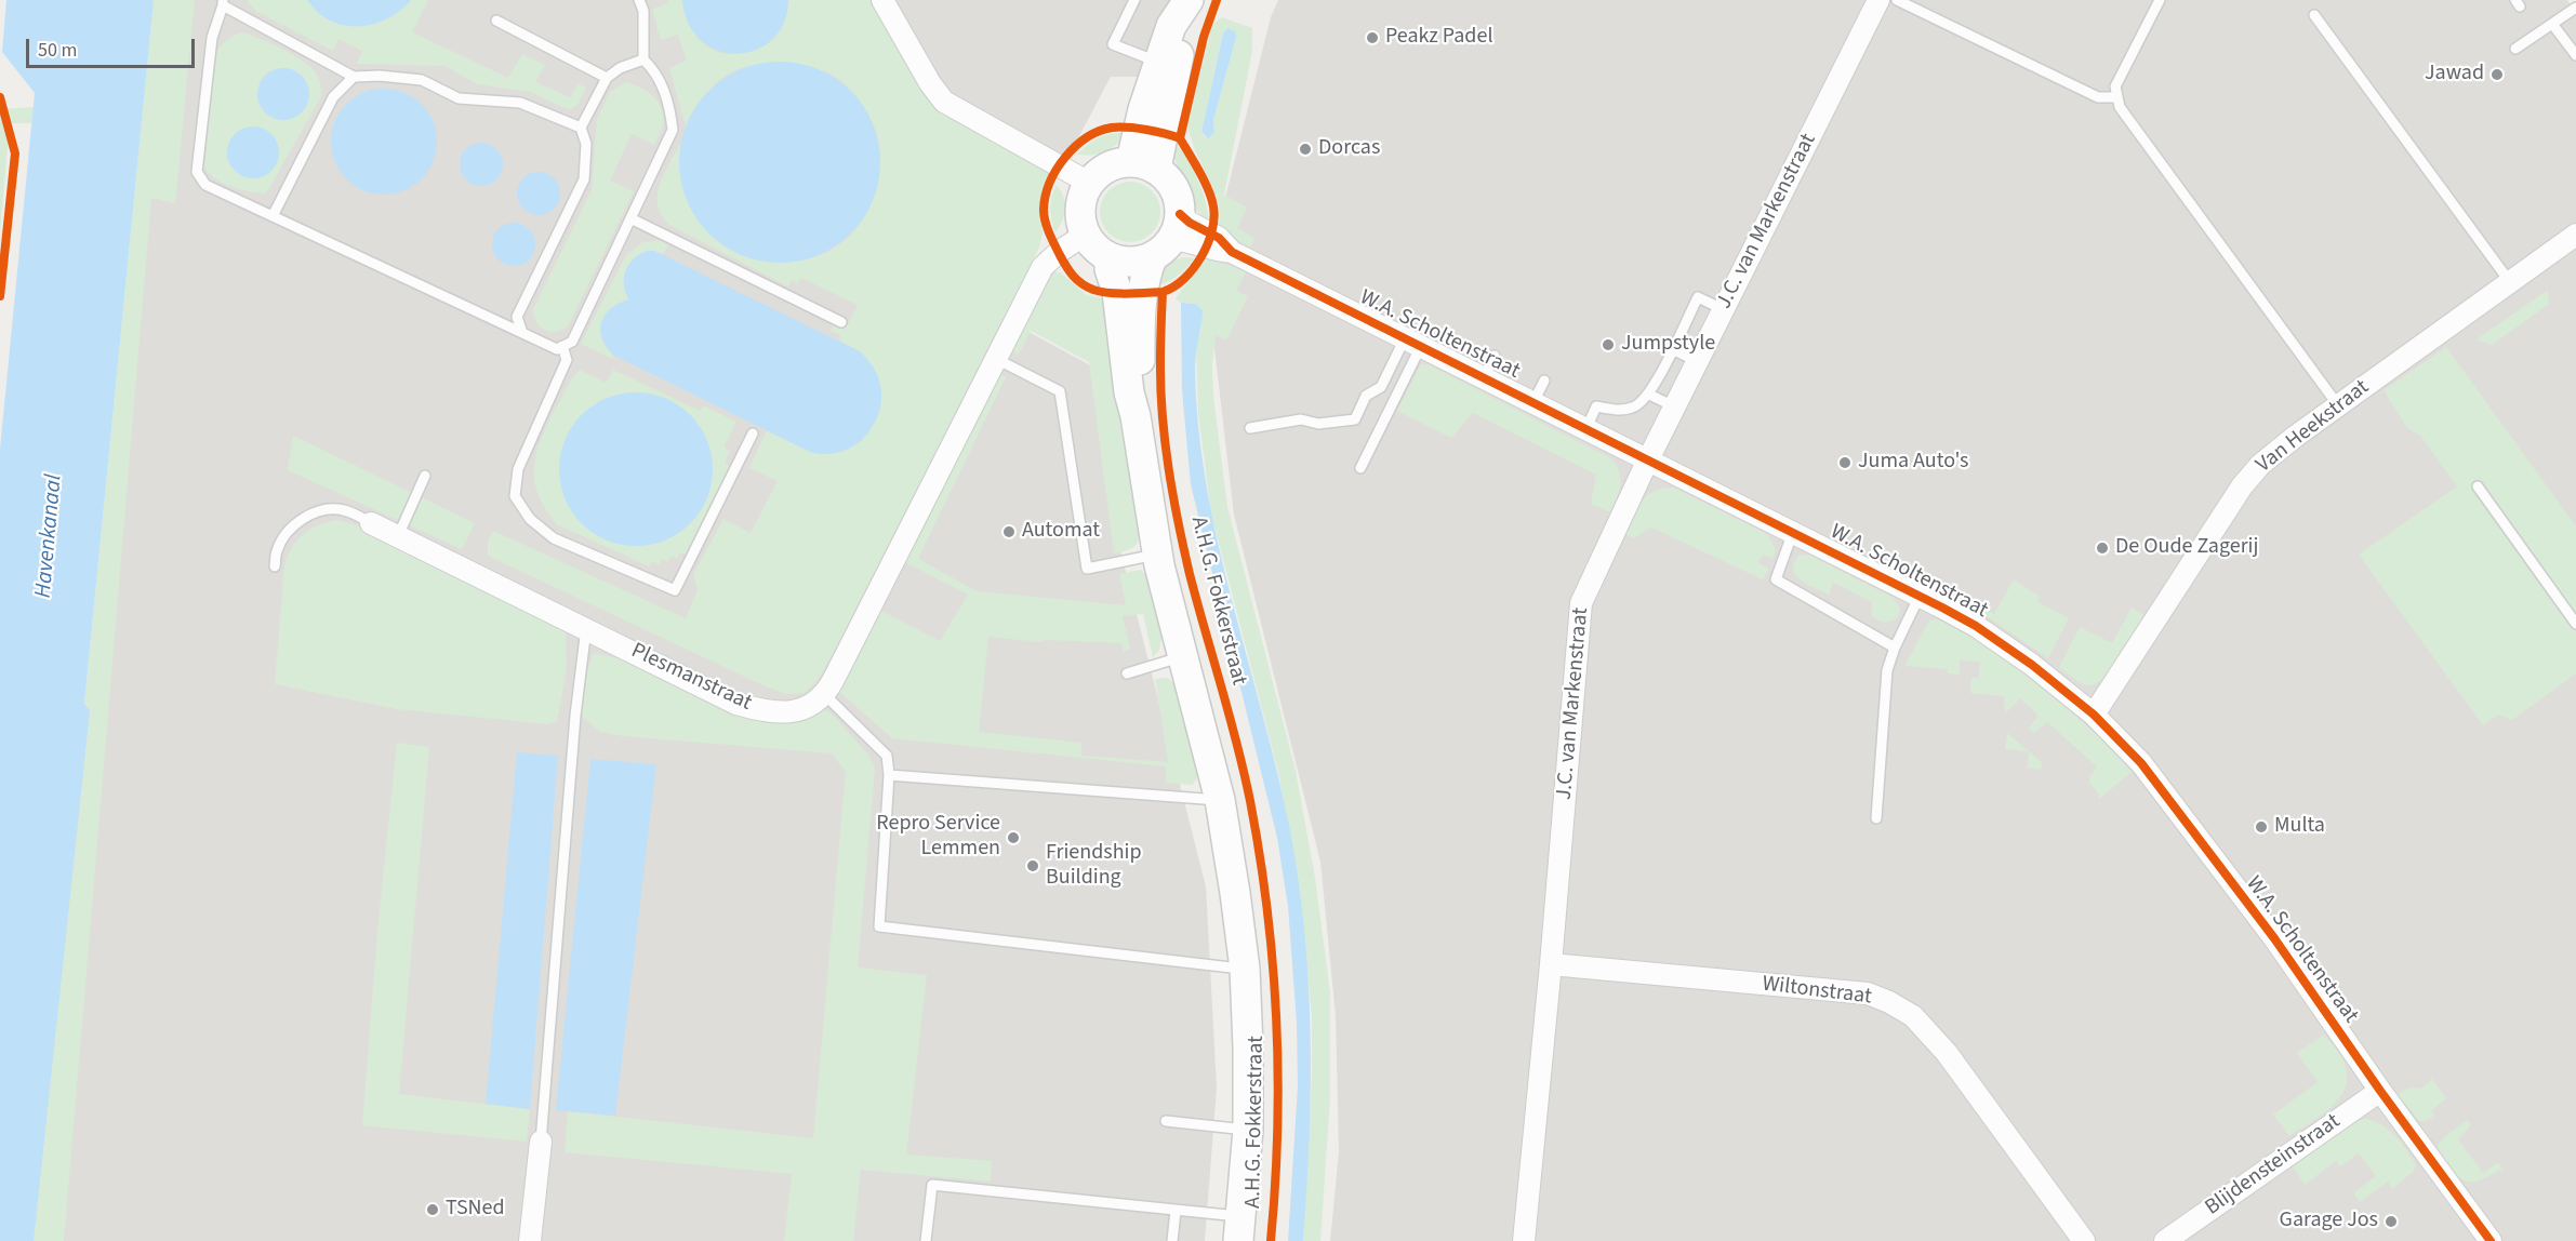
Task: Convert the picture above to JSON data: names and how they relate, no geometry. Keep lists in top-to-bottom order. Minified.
{"streets":{"street":["J.C. van Markenstraat","W.A. Scholtenstraat","Van Heekstraat","A.H.G. Fokkerstraat","Plesmanstraat","Wiltonstraat","Blijdensteinstraat"]},"crossings":[["J.C. van Markenstraat","W.A. Scholtenstraat"],["J.C. van Markenstraat","Wiltonstraat"],["W.A. Scholtenstraat","Van Heekstraat"],["W.A. Scholtenstraat","A.H.G. Fokkerstraat"],["W.A. Scholtenstraat","Blijdensteinstraat"]],"water":["Havenkanaal"],"places":["Peakz Padel","Jawad","Dorcas","Jumpstyle","Juma Auto's","Automat","De Oude Zagerij","Multa","Repro Service Lemmen","Friendship Building","TSNed","Garage Jos"],"scale_bar":"50 m"}
